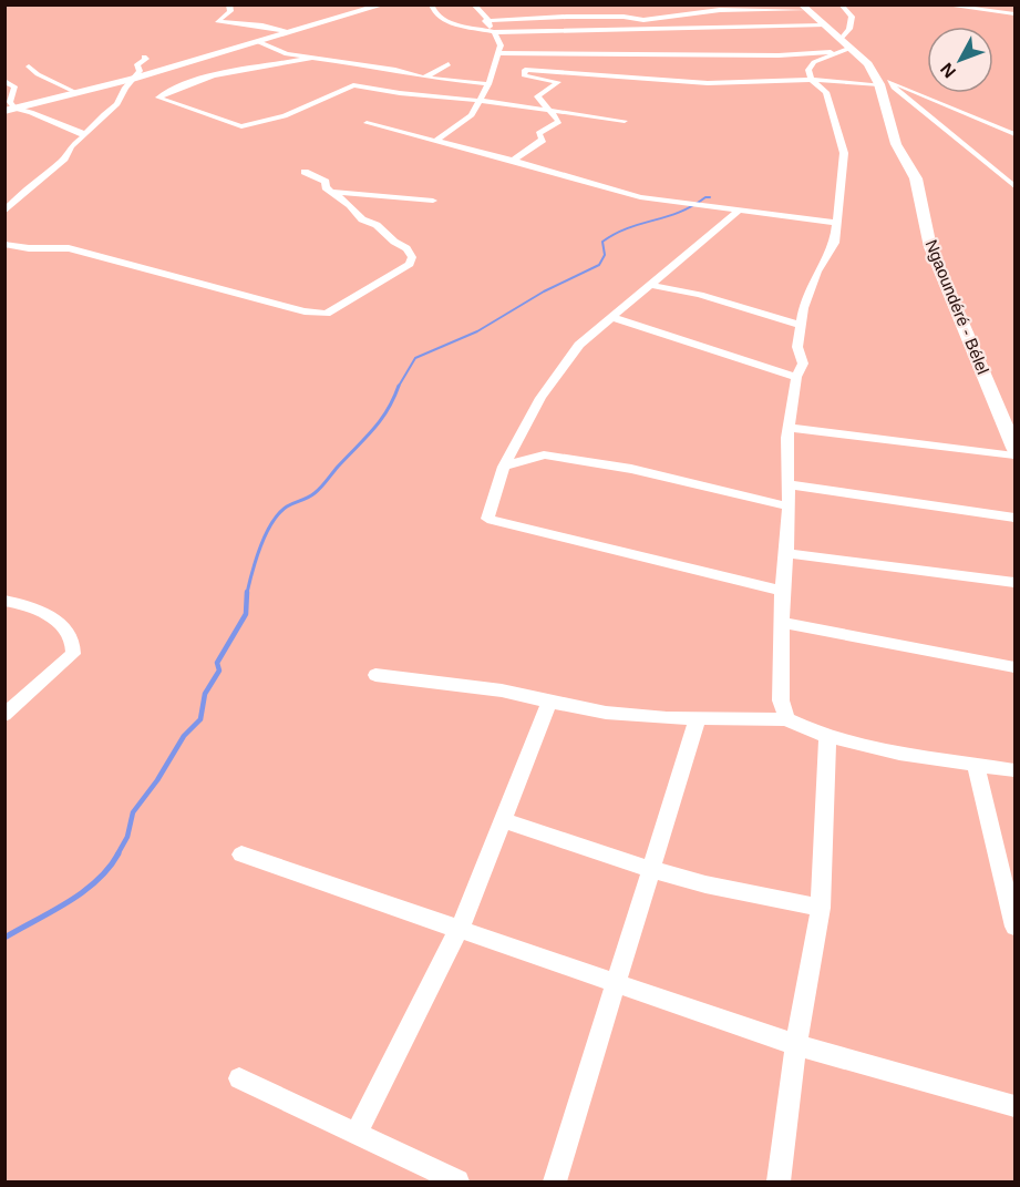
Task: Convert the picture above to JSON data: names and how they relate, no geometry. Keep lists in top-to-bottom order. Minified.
{"streets":{"main road":["Ngaoundéré - Bélel"]},"north":"bottom left"}
